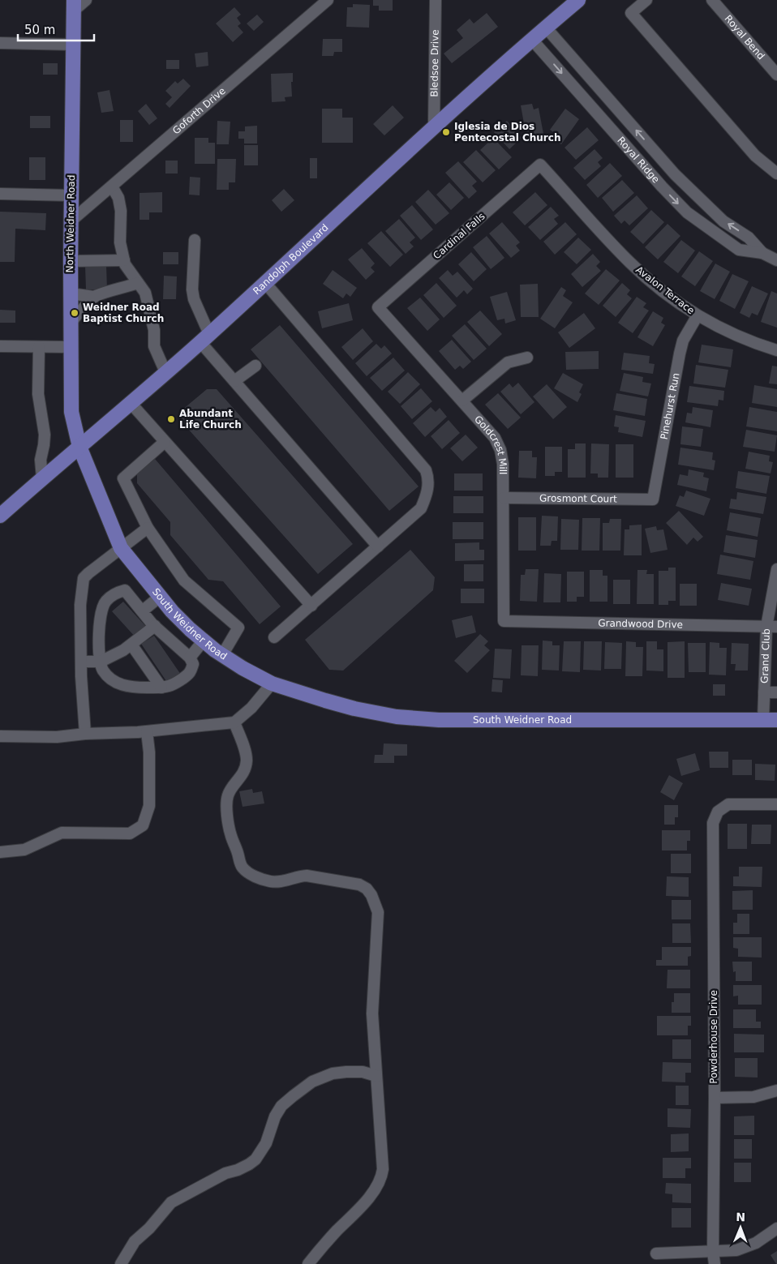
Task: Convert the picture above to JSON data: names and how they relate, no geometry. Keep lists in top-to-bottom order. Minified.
{"streets":{"main road":["North Weidner Road","Randolph Boulevard","South Weidner Road"],"street":["Royal Bend","Bledsoe Drive","Goforth Drive","Royal Ridge","Cardinal Falls","Avalon Terrace","Pinehurst Run","Goldcrest Mill","Grosmont Court","Grandwood Drive","Grand Club","Powderhouse Drive"]},"crossings":[["Bledsoe Drive","Randolph Boulevard"],["Goforth Drive","North Weidner Road"],["Royal Ridge","Randolph Boulevard"],["North Weidner Road","Randolph Boulevard"],["North Weidner Road","South Weidner Road"],["Cardinal Falls","Avalon Terrace"],["Cardinal Falls","Goldcrest Mill"],["Randolph Boulevard","South Weidner Road"],["Avalon Terrace","Pinehurst Run"],["Pinehurst Run","Grosmont Court"],["Goldcrest Mill","Grosmont Court"],["Goldcrest Mill","Grandwood Drive"],["South Weidner Road","Grand Club"],["Grandwood Drive","Grand Club"]],"places":["Iglesia de Dios Pentecostal Church","Weidner Road Baptist Church","Abundant Life Church"],"scale_bar":"50 m","north":"top"}
